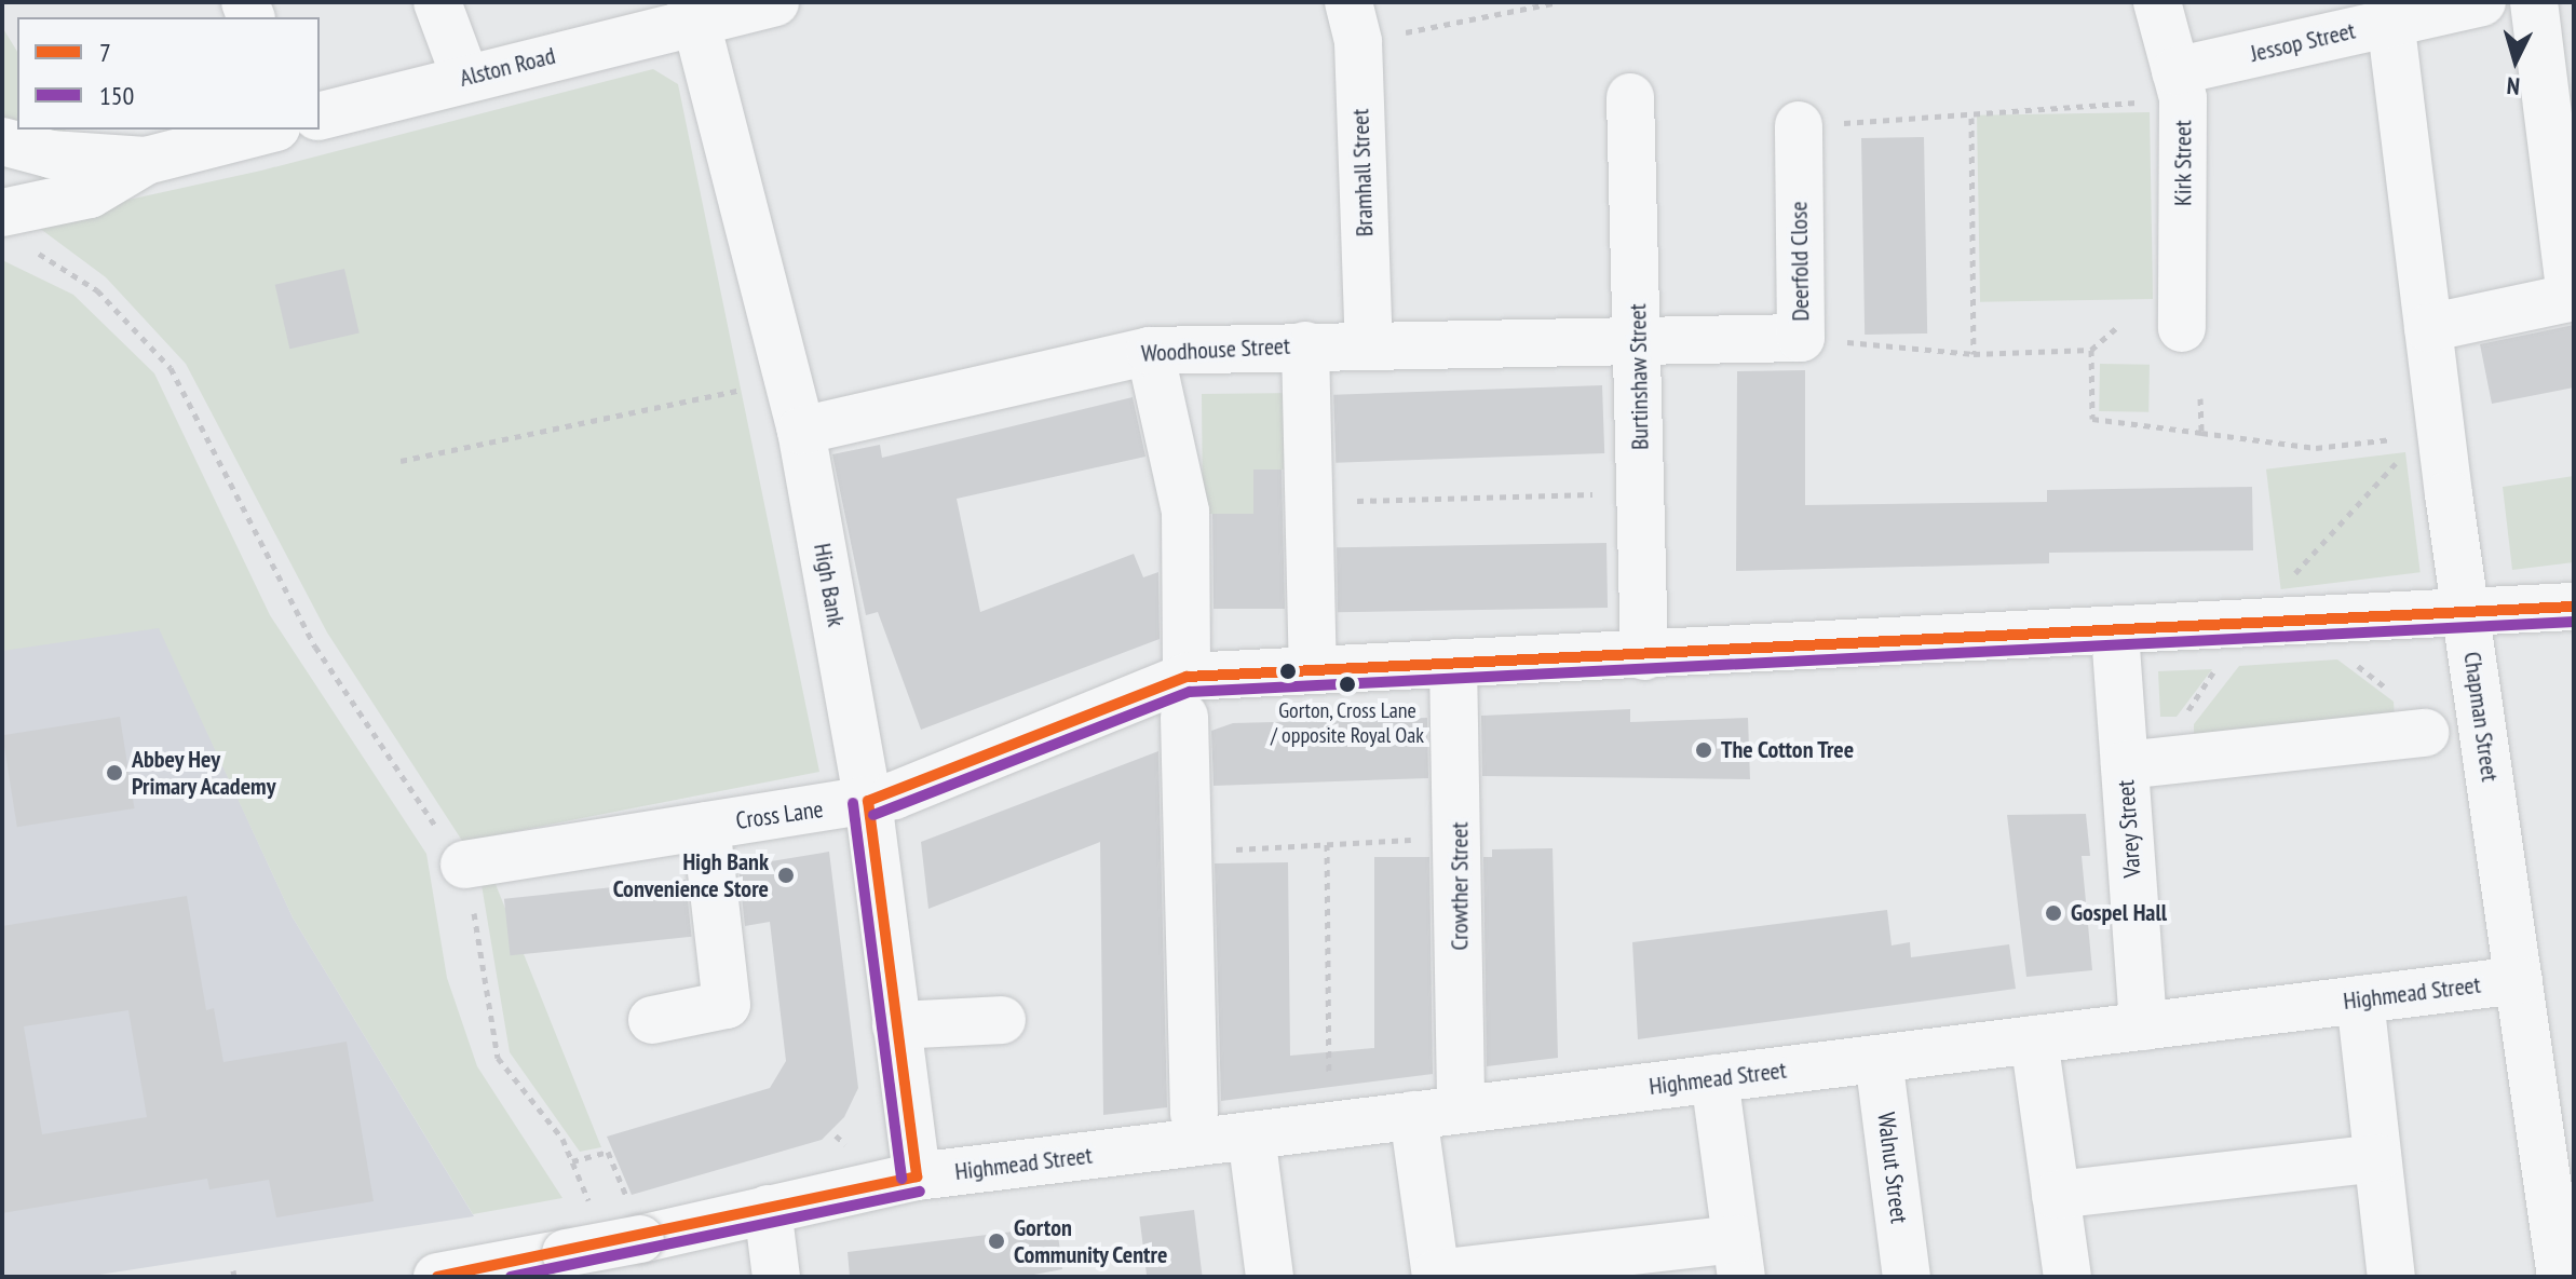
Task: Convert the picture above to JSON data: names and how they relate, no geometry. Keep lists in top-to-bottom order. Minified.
{"streets":{"street":["Jessop Street","Alston Road","Kirk Street","Bramhall Street","Deerfold Close","Woodhouse Street","Burtinshaw Street","High Bank","Chapman Street","Cross Lane","Varey Street","Crowther Street","Highmead Street","Walnut Street"]},"crossings":[["Jessop Street","Kirk Street"],["Jessop Street","Chapman Street"],["Alston Road","High Bank"],["Bramhall Street","Woodhouse Street"],["Deerfold Close","Woodhouse Street"],["Deerfold Close","Burtinshaw Street"],["Woodhouse Street","Burtinshaw Street"],["Woodhouse Street","High Bank"],["Burtinshaw Street","Cross Lane"],["High Bank","Cross Lane"],["High Bank","Highmead Street"],["Chapman Street","Cross Lane"],["Chapman Street","Highmead Street"],["Cross Lane","Varey Street"],["Cross Lane","Crowther Street"],["Varey Street","Highmead Street"],["Crowther Street","Highmead Street"],["Highmead Street","Walnut Street"]],"places":["Gorton, Cross Lane / opposite Royal Oak","The Cotton Tree","Abbey Hey Primary Academy","High Bank Convenience Store","Gospel Hall","Gorton Community Centre"],"lines":["transit line 7","transit line 150"],"legend":["7","150"],"north":"bottom"}
